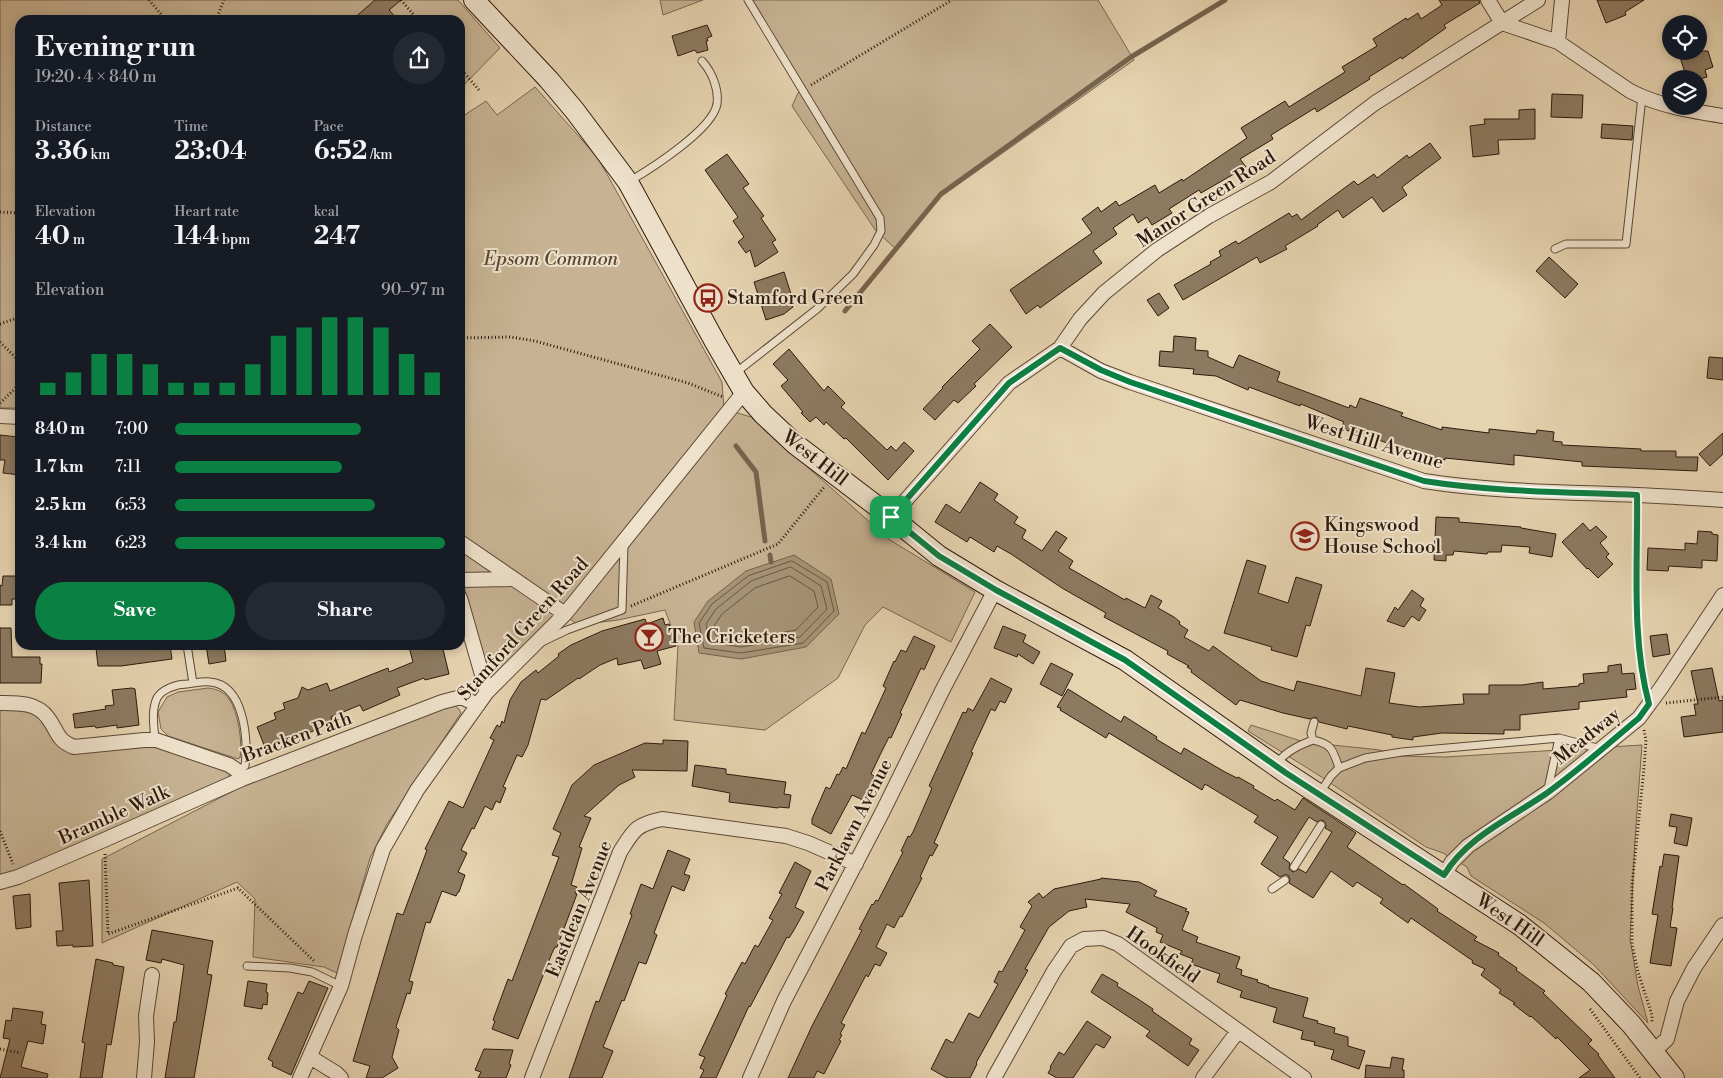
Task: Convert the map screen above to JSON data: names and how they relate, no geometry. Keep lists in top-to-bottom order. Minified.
{"streets":{"main road":["West Hill"],"street":["Manor Green Road","West Hill Avenue","Stamford Green Road","Meadway","Bracken Path","Bramble Walk","Parklawn Avenue","Eastdean Avenue","Hookfield"]},"crossings":[["Manor Green Road","West Hill Avenue"],["Manor Green Road","West Hill"],["West Hill","Stamford Green Road"],["West Hill","Meadway"],["West Hill","Parklawn Avenue"],["Stamford Green Road","Bracken Path"],["Bracken Path","Bramble Walk"],["Parklawn Avenue","Eastdean Avenue"]],"parks":["Epsom Common"],"places":{"bus stop":["Stamford Green"],"school or university":["Kingswood House School"],"bar":["The Cricketers"]},"page":{"heading":["Evening run","19:20 · 4 × 840 m"],"stats":[["Distance","3.36 km"],["Time","23:04"],["Pace","6:52 /km"],["Elevation","40 m"],["Heart rate","144 bpm"],["kcal","247"]],"chart":["Elevation","90–97 m"],"list":[{"name":"840 m","note":"7:00"},{"name":"1.7 km","note":"7:11"},{"name":"2.5 km","note":"6:53"},{"name":"3.4 km","note":"6:23"}],"buttons":["Save","Share"]}}
